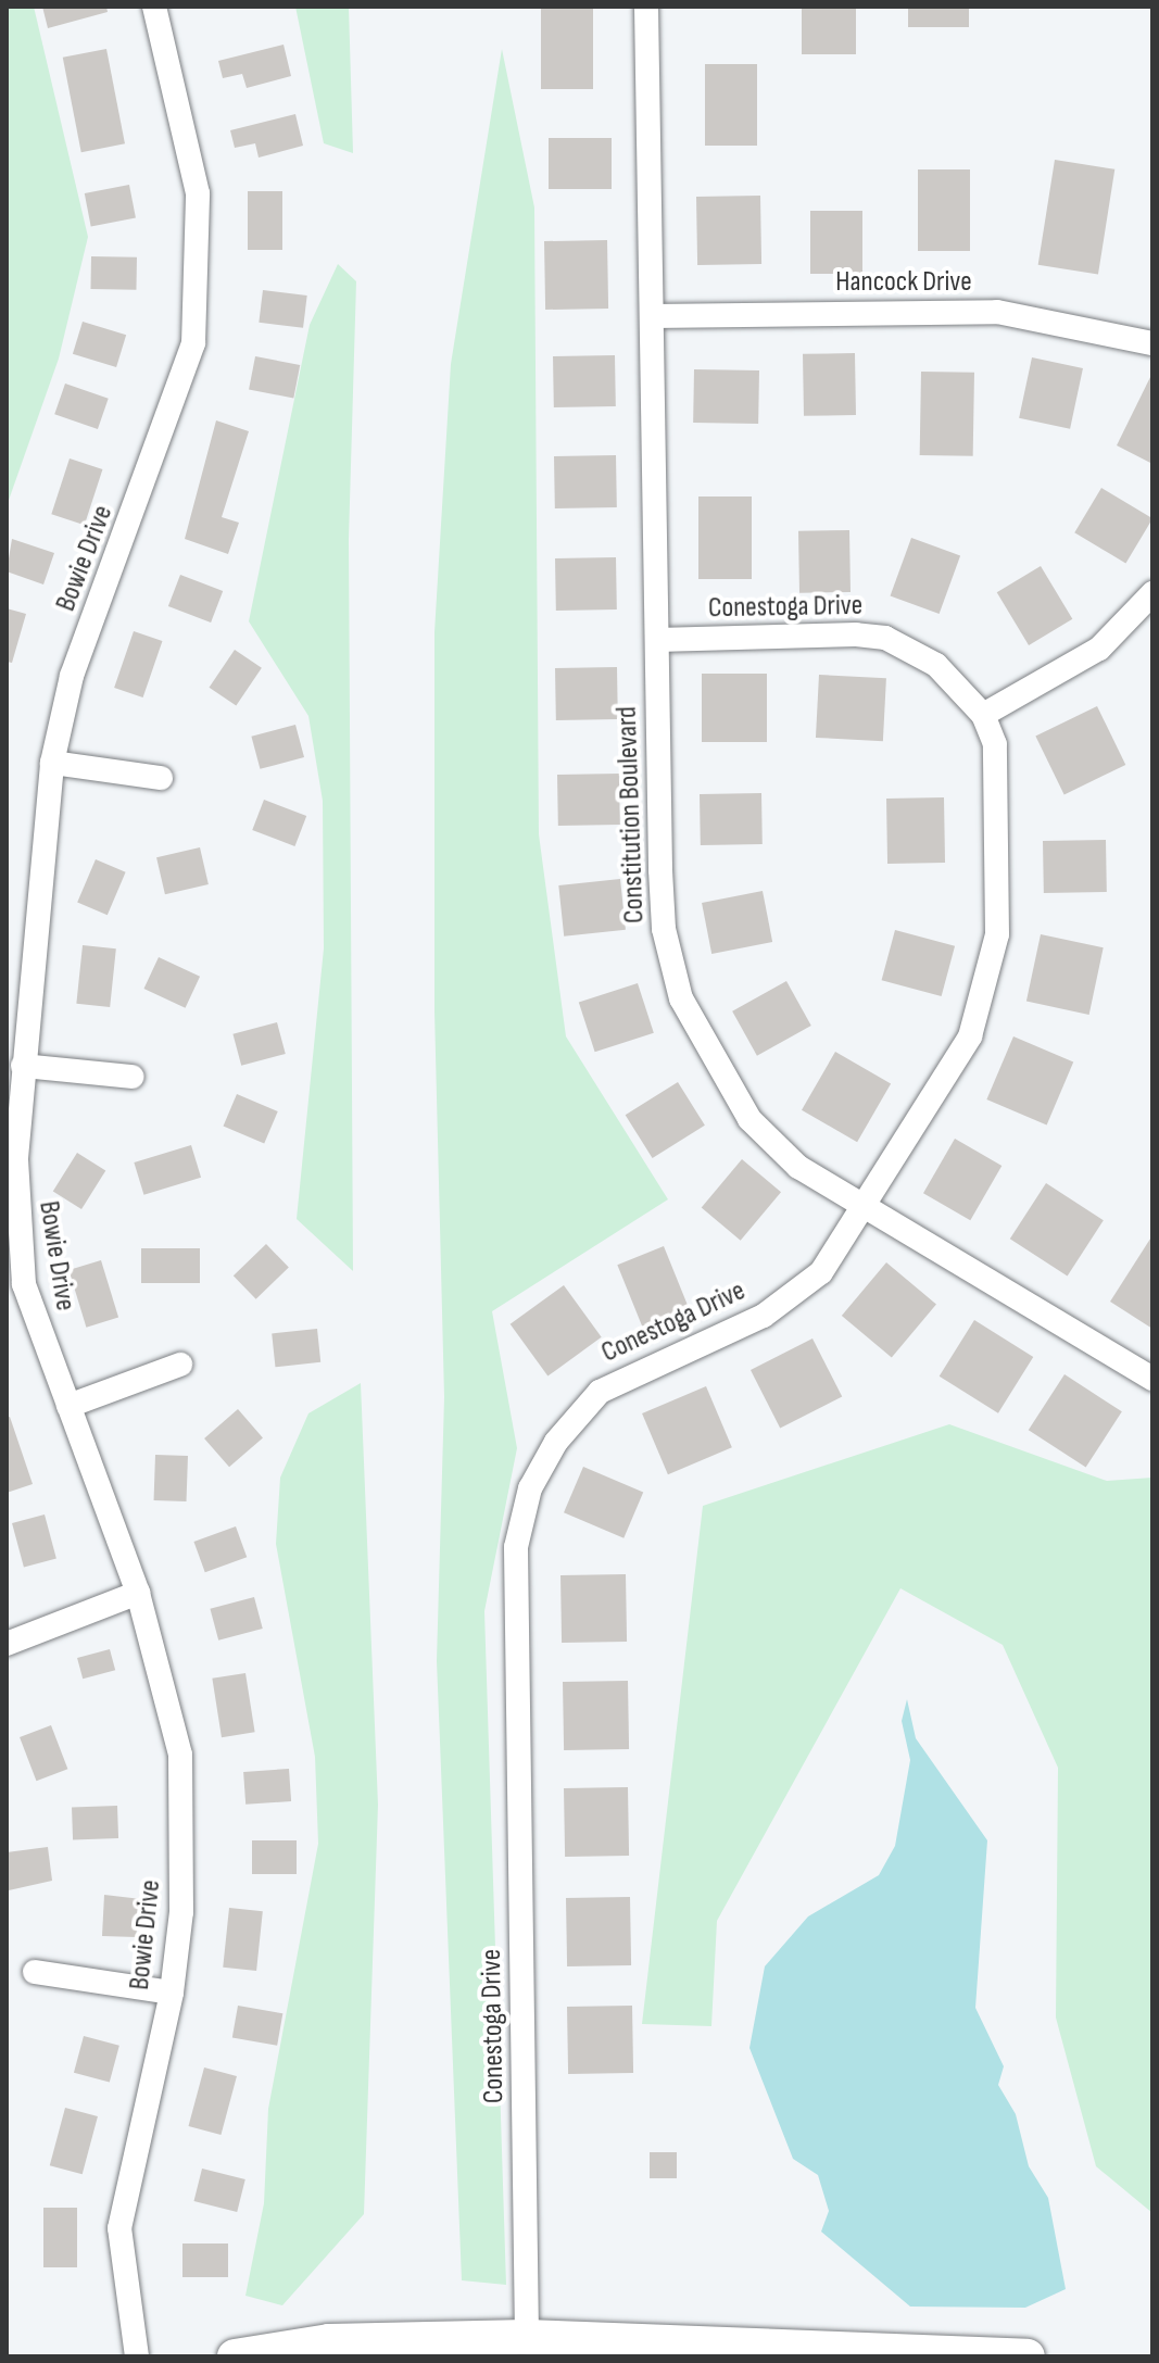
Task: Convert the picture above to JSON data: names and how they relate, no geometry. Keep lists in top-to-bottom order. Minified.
{"streets":{"street":["Hancock Drive","Bowie Drive","Conestoga Drive","Constitution Boulevard"]},"crossings":[["Hancock Drive","Constitution Boulevard"],["Conestoga Drive","Constitution Boulevard"]]}
